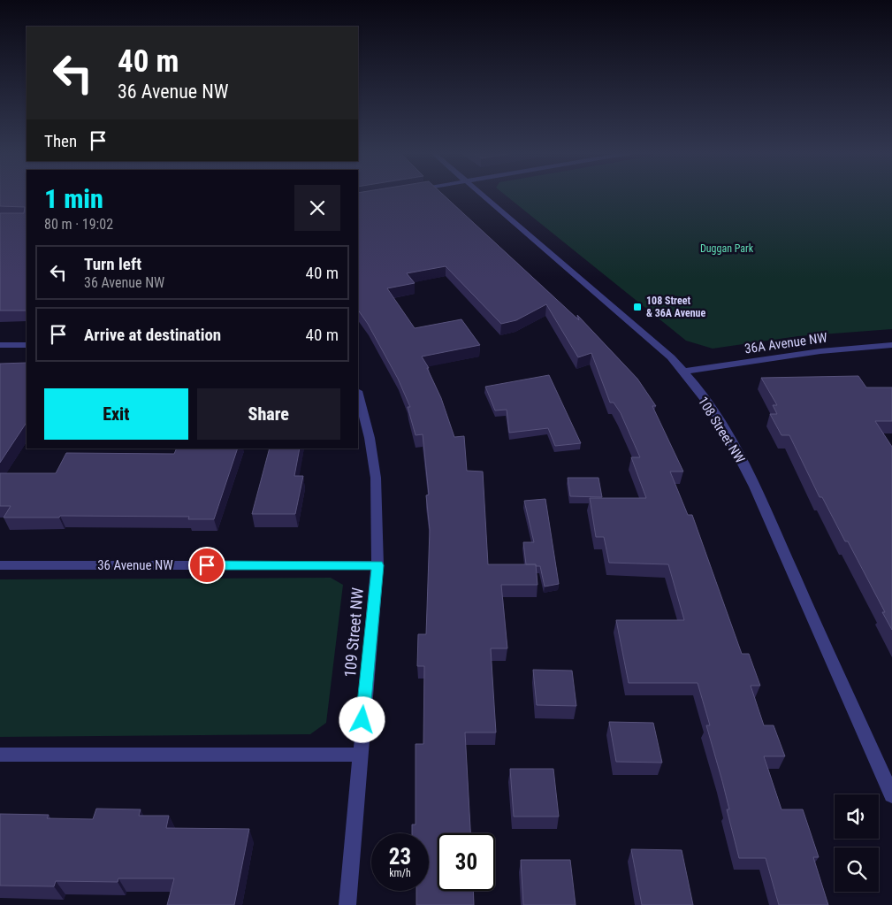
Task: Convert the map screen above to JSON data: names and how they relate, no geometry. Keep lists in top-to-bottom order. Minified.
{"streets":{"street":["36A Avenue NW","108 Street NW","36 Avenue NW","109 Street NW"]},"crossings":[["36A Avenue NW","108 Street NW"],["36 Avenue NW","109 Street NW"]],"parks":["Duggan Park"],"places":{"transit":["108 Street & 36A Avenue"]},"page":{"turn":["40 m","36 Avenue NW"],"then":"Then","heading":["1 min","80 m · 19:02"],"list":[{"name":"Turn left","note":"36 Avenue NW","value":"40 m"},{"name":"Arrive at destination","value":"40 m"}],"buttons":["Exit","Share"],"speed":"23 km/h","limit":"30"}}
